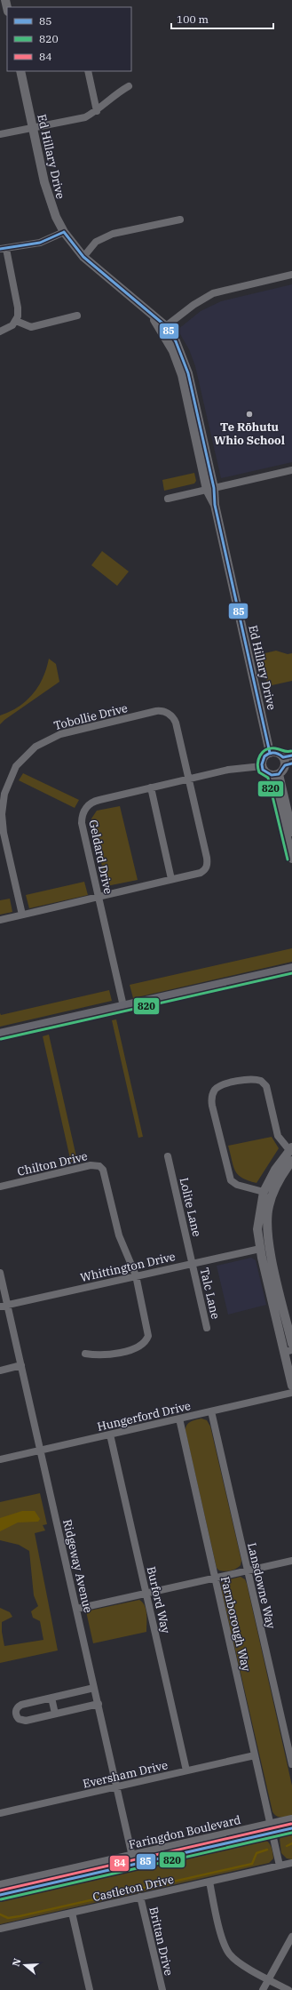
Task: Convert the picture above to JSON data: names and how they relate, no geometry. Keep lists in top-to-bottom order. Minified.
{"streets":{"street":["Ed Hillary Drive","Tobollie Drive","Geldard Drive","Chilton Drive","Lolite Lane","Whittington Drive","Talc Lane","Hungerford Drive","Ridgeway Avenue","Lansdowne Way","Burford Way","Farnborough Way","Eversham Drive","Faringdon Boulevard","Castleton Drive","Brittan Drive"]},"crossings":[["Ed Hillary Drive","Geldard Drive"],["Tobollie Drive","Geldard Drive"],["Chilton Drive","Whittington Drive"],["Lolite Lane","Whittington Drive"],["Lolite Lane","Talc Lane"],["Whittington Drive","Talc Lane"],["Whittington Drive","Ridgeway Avenue"],["Hungerford Drive","Ridgeway Avenue"],["Hungerford Drive","Lansdowne Way"],["Hungerford Drive","Burford Way"],["Hungerford Drive","Farnborough Way"],["Ridgeway Avenue","Eversham Drive"],["Ridgeway Avenue","Faringdon Boulevard"],["Burford Way","Eversham Drive"],["Farnborough Way","Eversham Drive"],["Farnborough Way","Faringdon Boulevard"],["Farnborough Way","Castleton Drive"],["Castleton Drive","Brittan Drive"]],"places":["Te Rōhutu Whio School"],"lines":["transit line 85","transit line 820","transit line 84"],"legend":["85","820","84"],"scale_bar":"100 m","north":"left"}
